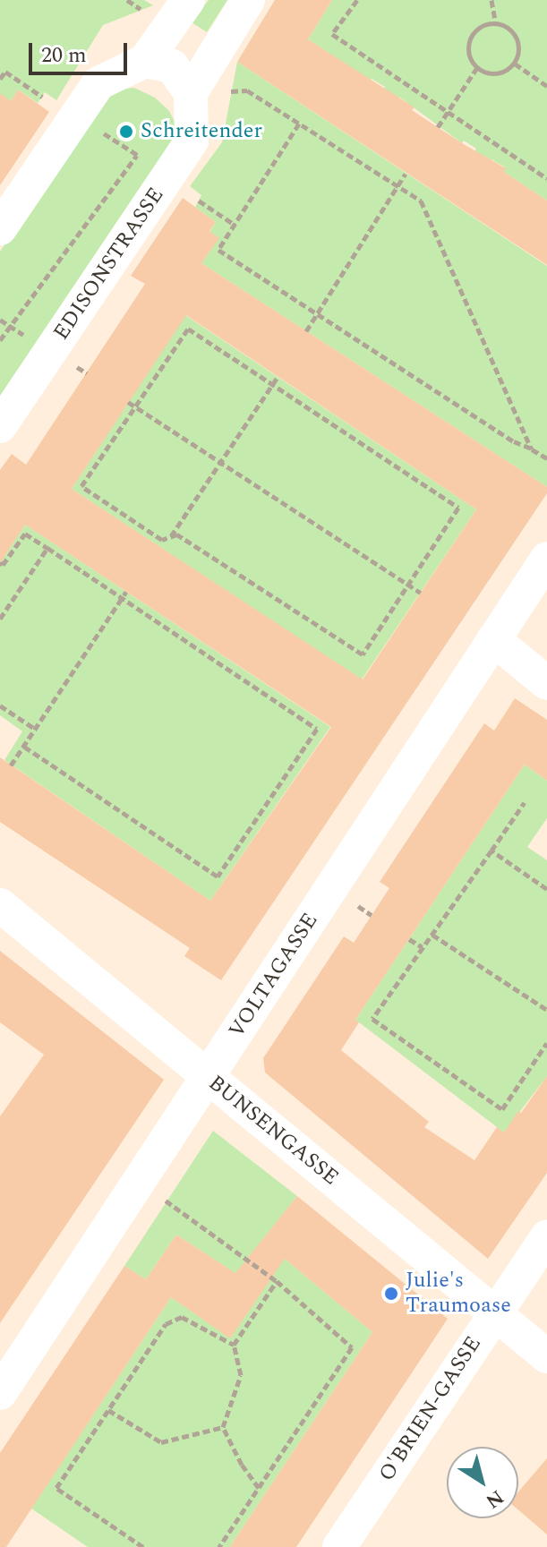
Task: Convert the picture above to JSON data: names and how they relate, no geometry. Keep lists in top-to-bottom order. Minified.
{"streets":{"street":["EDISONSTRASSE","VOLTAGASSE","BUNSENGASSE","O'BRIEN-GASSE"]},"crossings":[["VOLTAGASSE","BUNSENGASSE"],["BUNSENGASSE","O'BRIEN-GASSE"]],"places":["Schreitender","Julie's Traumoase"],"scale_bar":"20 m","north":"bottom right"}
